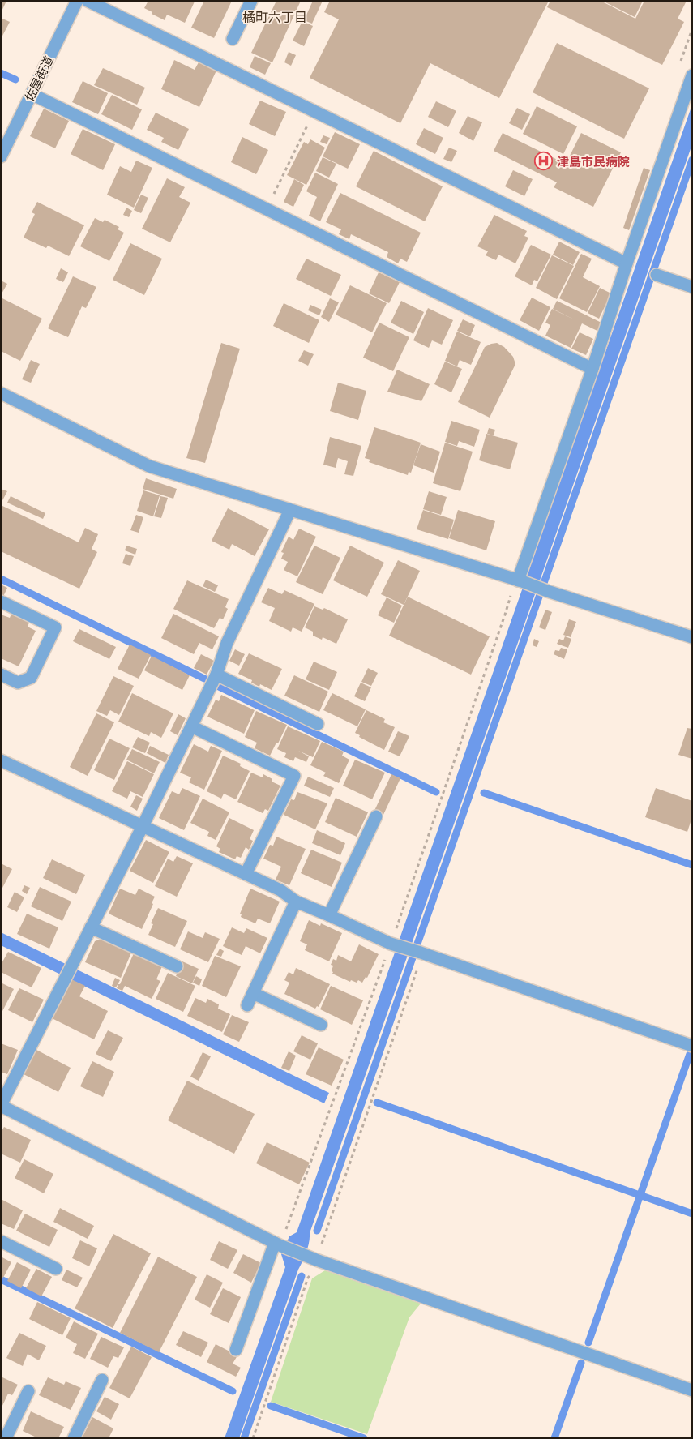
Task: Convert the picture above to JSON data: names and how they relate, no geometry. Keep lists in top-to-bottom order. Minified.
{"streets":{"street":["佐屋街道"]},"districts":["橘町六丁目"],"places":{"hospital":["津島市民病院"]}}
